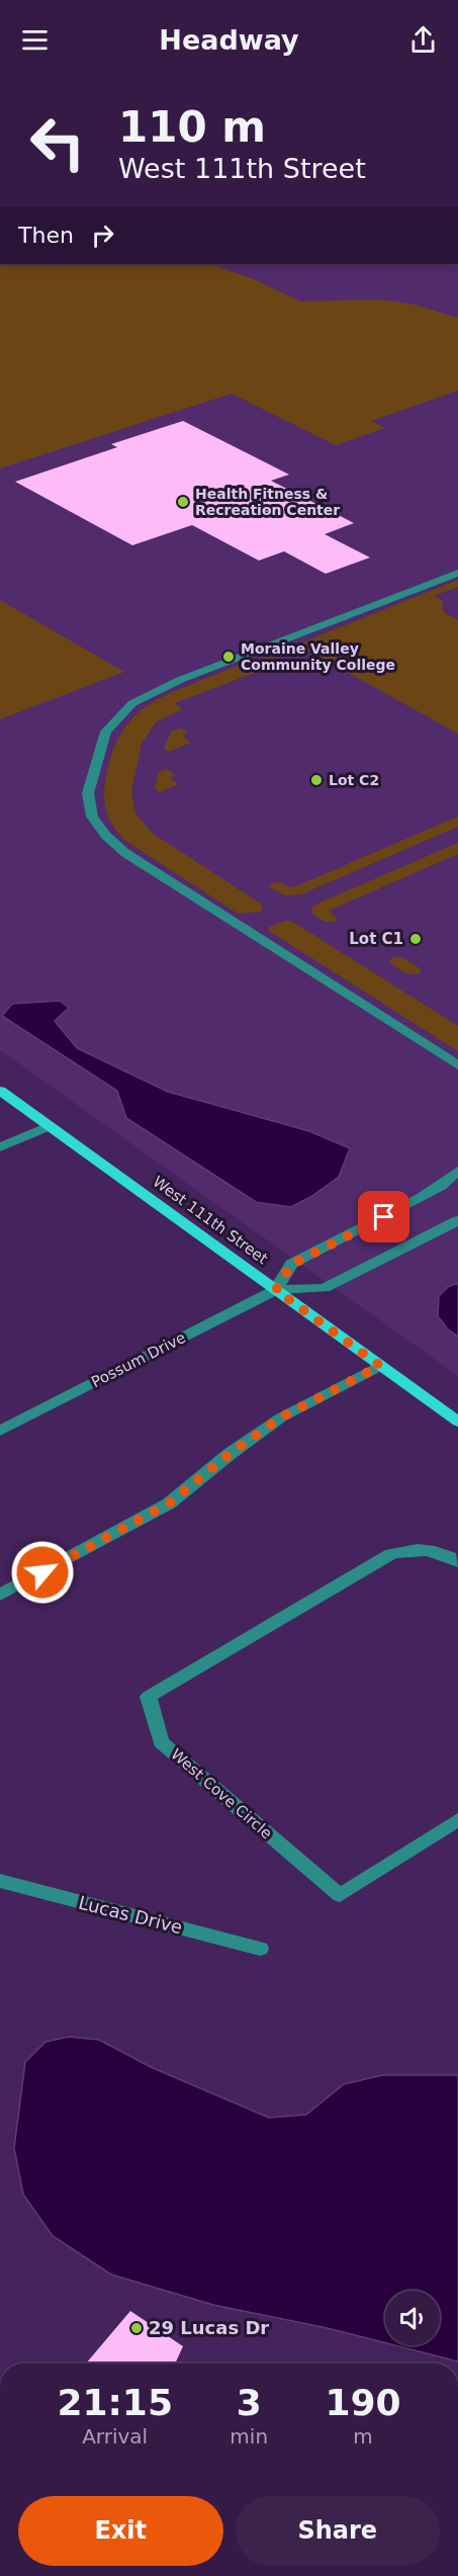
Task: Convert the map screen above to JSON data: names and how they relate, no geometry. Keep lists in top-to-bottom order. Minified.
{"streets":{"main road":["West 111th Street"],"street":["Possum Drive","West Cove Circle","Lucas Drive"]},"crossings":[["West 111th Street","Possum Drive"]],"places":["Health Fitness & Recreation Center","Moraine Valley Community College","Lot C2","Lot C1","29 Lucas Dr"],"page":{"header":"Headway","turn":["110 m","West 111th Street"],"then":"Then","eta":["21:15","Arrival","3","min","190","m"],"buttons":["Exit","Share"]}}
